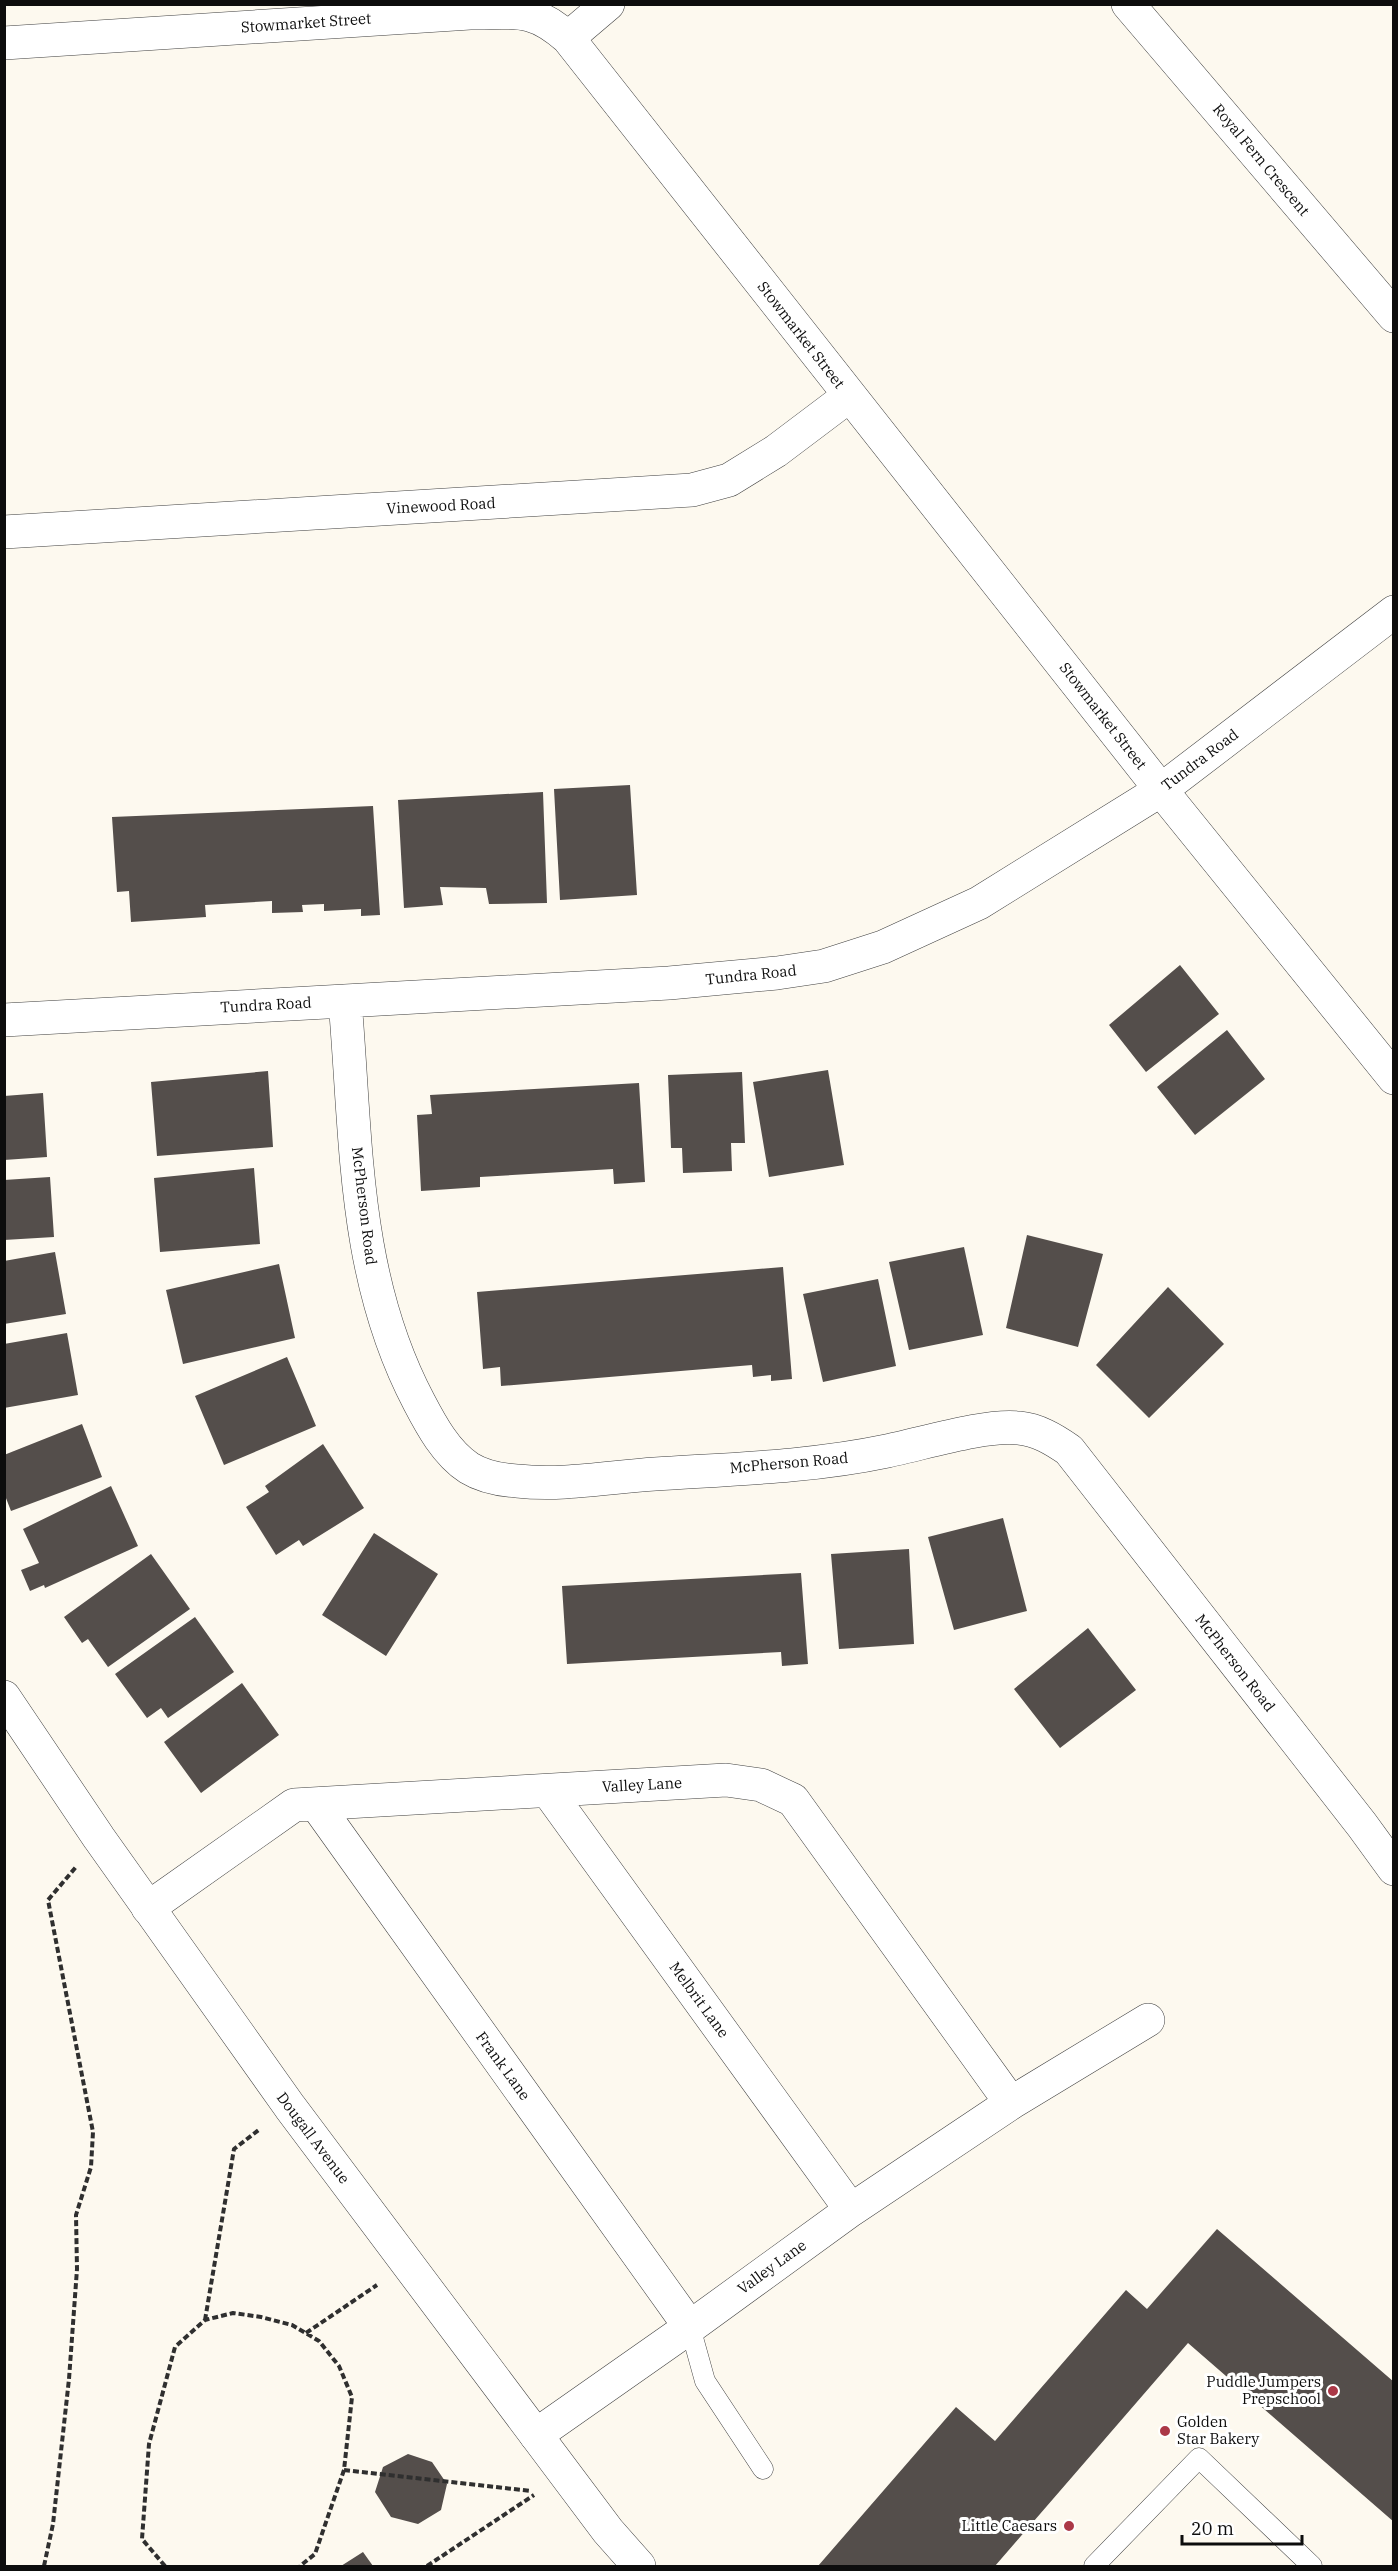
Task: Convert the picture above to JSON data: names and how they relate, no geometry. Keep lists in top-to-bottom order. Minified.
{"streets":{"street":["Stowmarket Street","Royal Fern Crescent","Vinewood Road","Tundra Road","McPherson Road","Valley Lane","Melbrit Lane","Frank Lane","Dougall Avenue"]},"crossings":[["Stowmarket Street","Vinewood Road"],["Stowmarket Street","Tundra Road"],["Tundra Road","McPherson Road"],["Valley Lane","Melbrit Lane"],["Valley Lane","Frank Lane"],["Valley Lane","Dougall Avenue"]],"places":["Puddle Jumpers Prepschool","Golden Star Bakery","Little Caesars"],"scale_bar":"20 m"}
